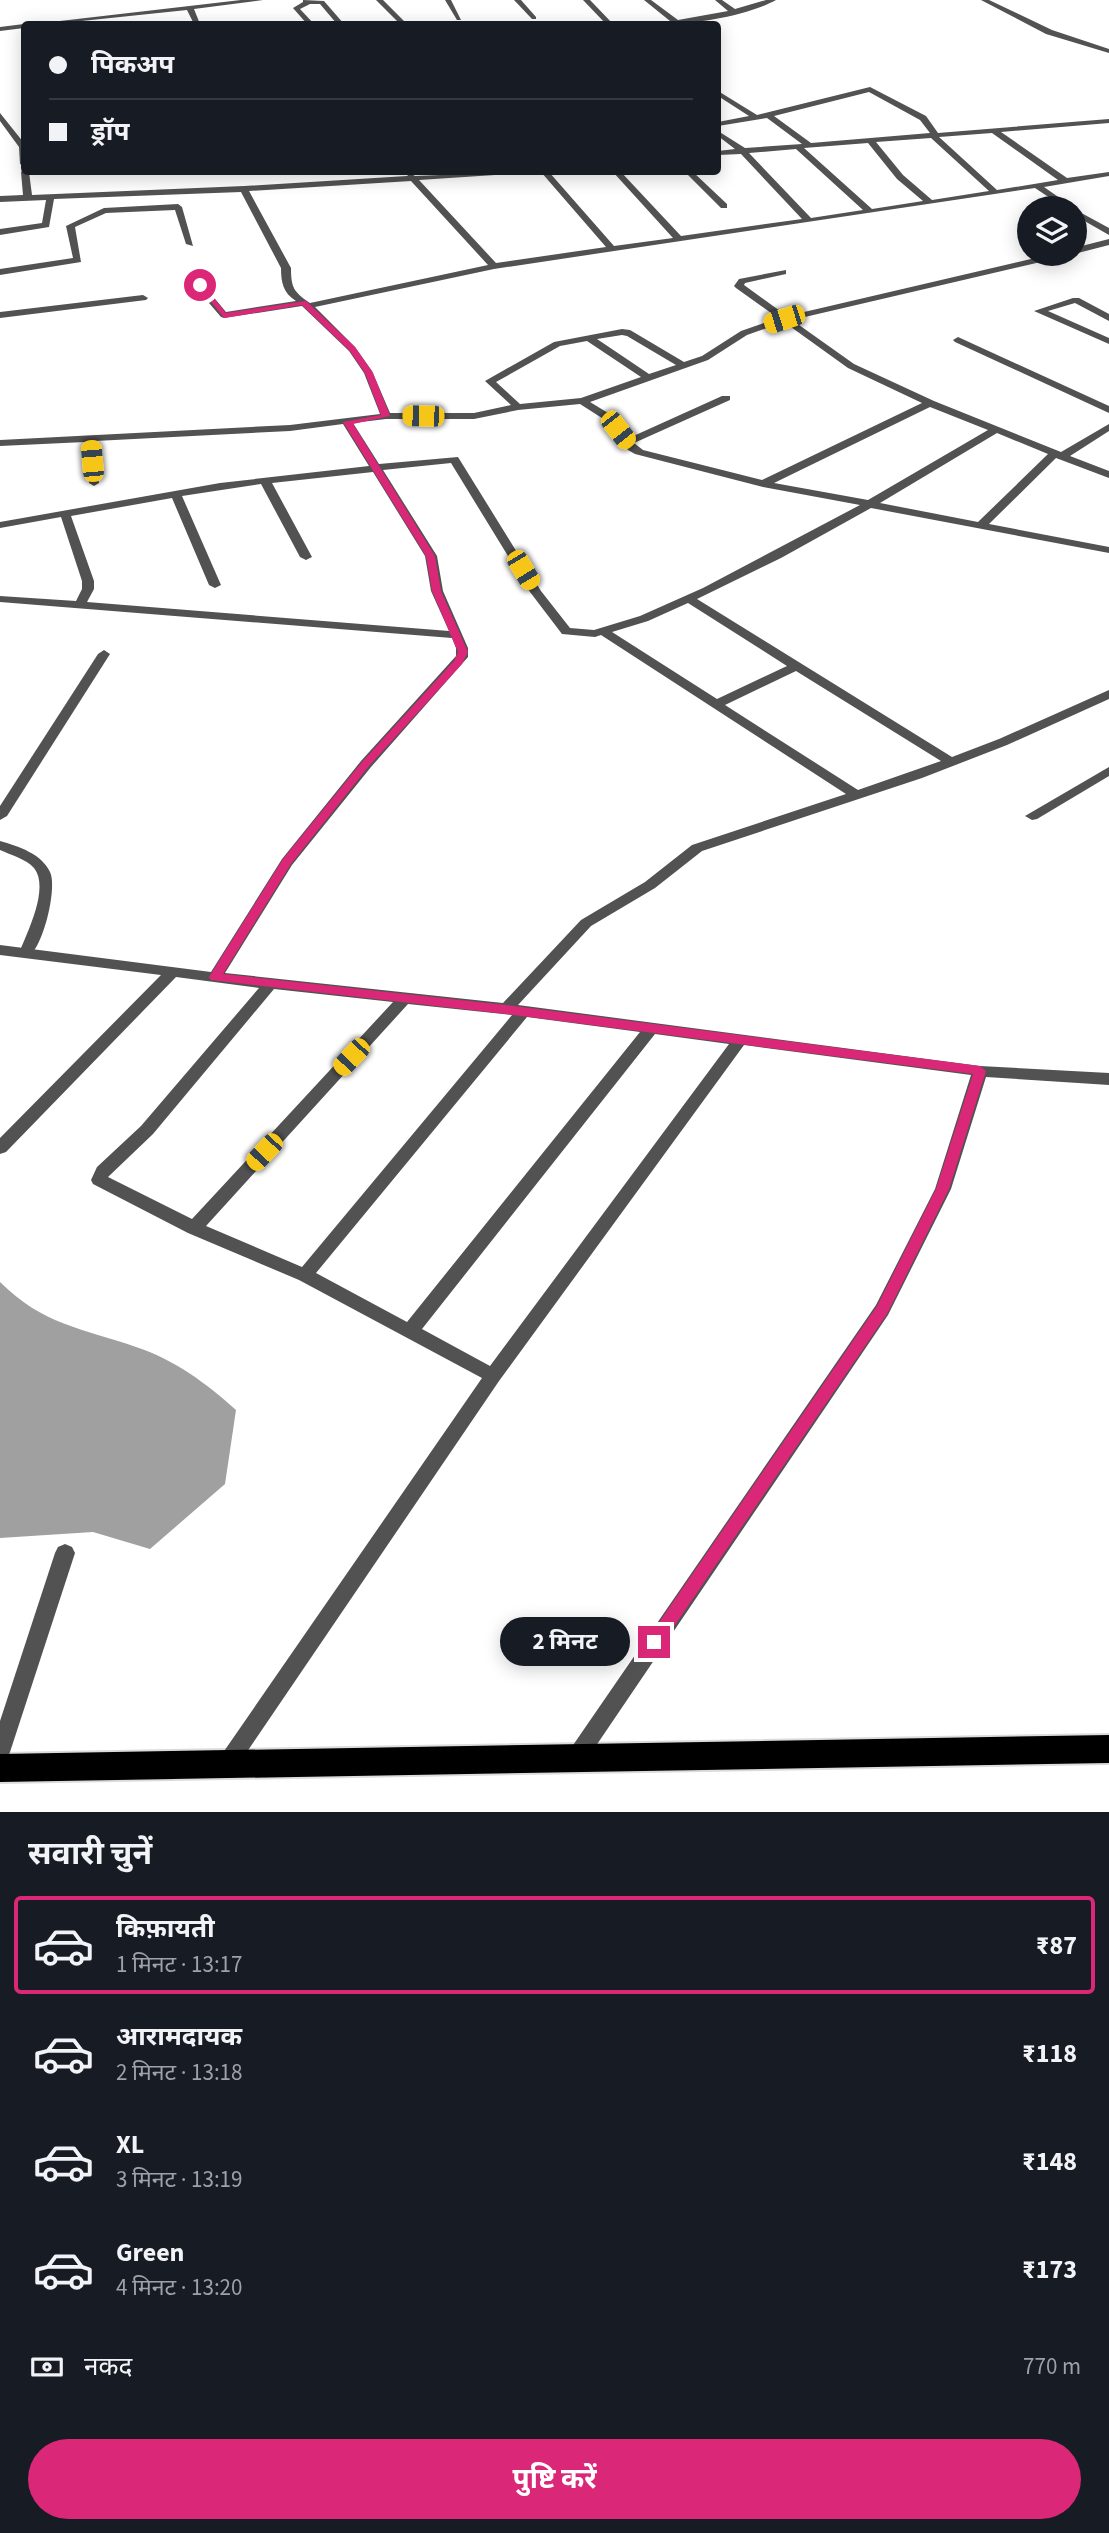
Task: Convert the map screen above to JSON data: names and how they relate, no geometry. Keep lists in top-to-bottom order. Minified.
{"page":{"banner":["पिकअप","ड्रॉप"],"bubble":"2 मिनट","heading":"सवारी चुनें","list":[{"name":"किफ़ायती","note":"1 मिनट · 13:17","value":"₹87"},{"name":"आरामदायक","note":"2 मिनट · 13:18","value":"₹118"},{"name":"XL","note":"3 मिनट · 13:19","value":"₹148"},{"name":"Green","note":"4 मिनट · 13:20","value":"₹173"}],"pay":["नकद","770 m"],"buttons":"पुष्टि करें"}}
